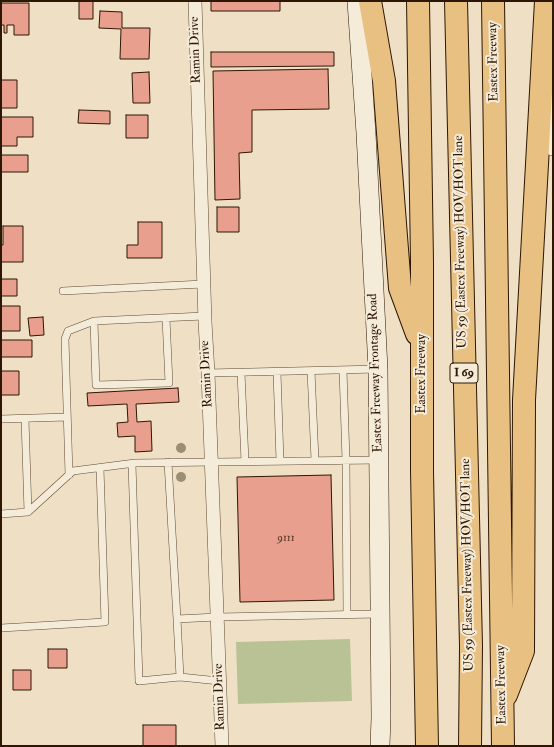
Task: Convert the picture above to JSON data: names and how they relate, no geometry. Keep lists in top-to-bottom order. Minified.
{"streets":{"highway":["Eastex Freeway","US 59 (Eastex Freeway) HOV/HOT lane","I 69"],"main road":["Eastex Freeway Frontage Road"],"street":["Ramin Drive"]},"house_numbers":["9111"]}
